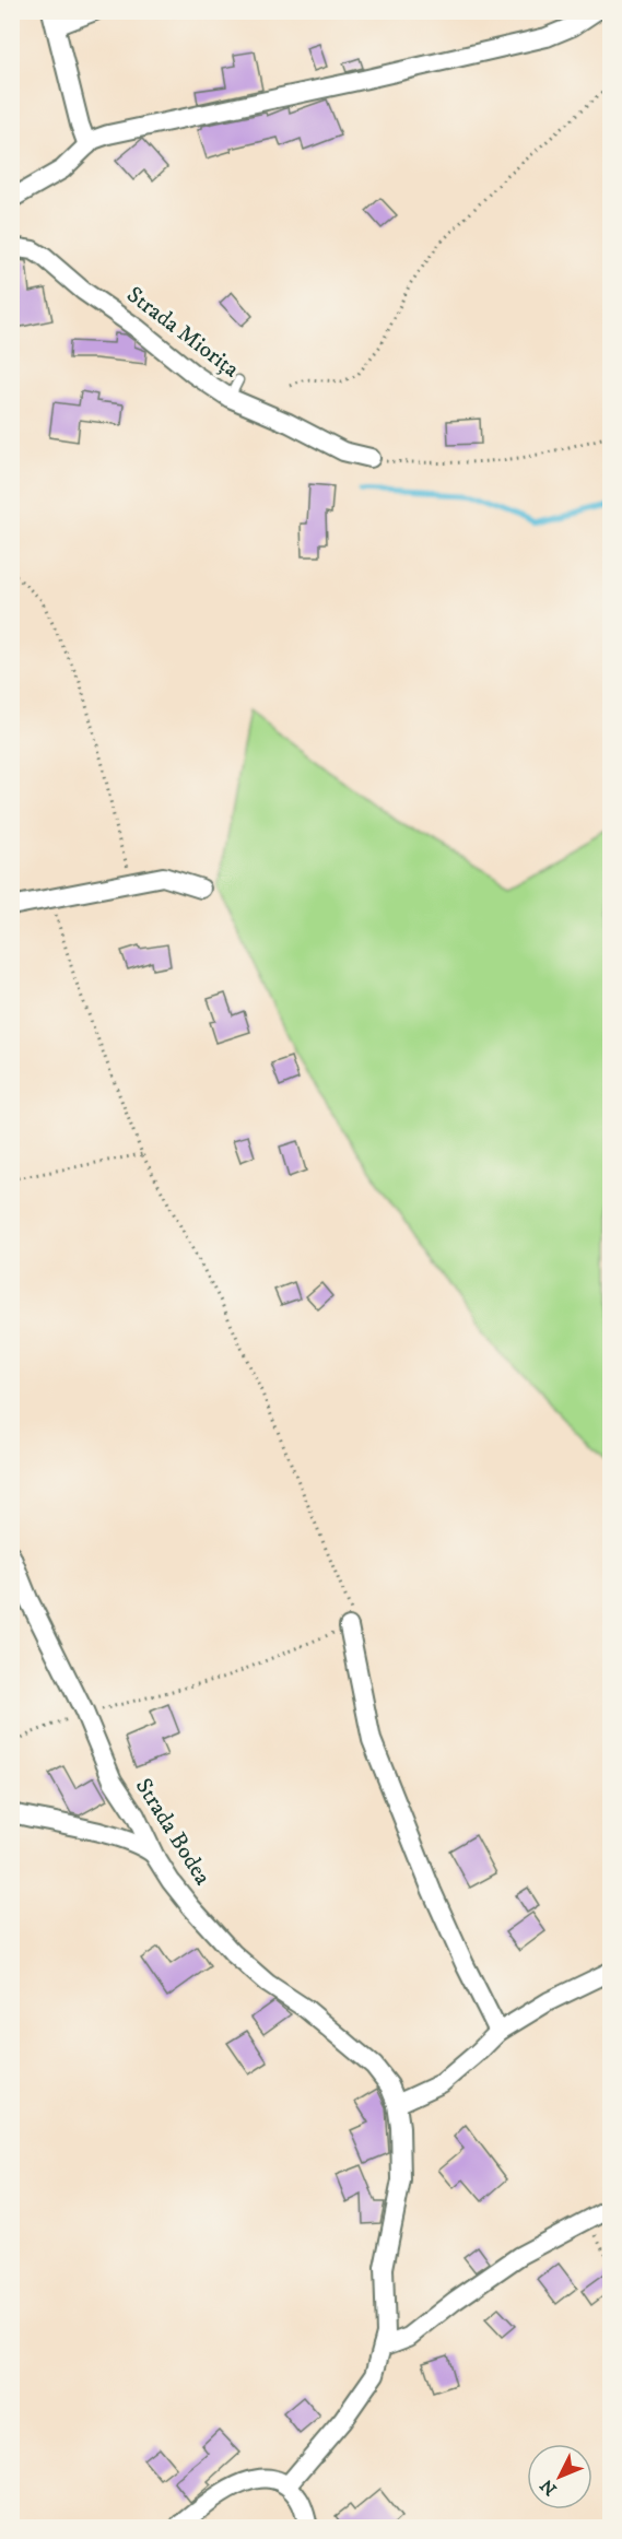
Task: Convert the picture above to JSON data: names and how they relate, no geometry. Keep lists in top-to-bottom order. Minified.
{"streets":{"street":["Strada Miorița","Strada Bodea"]},"north":"bottom left"}
